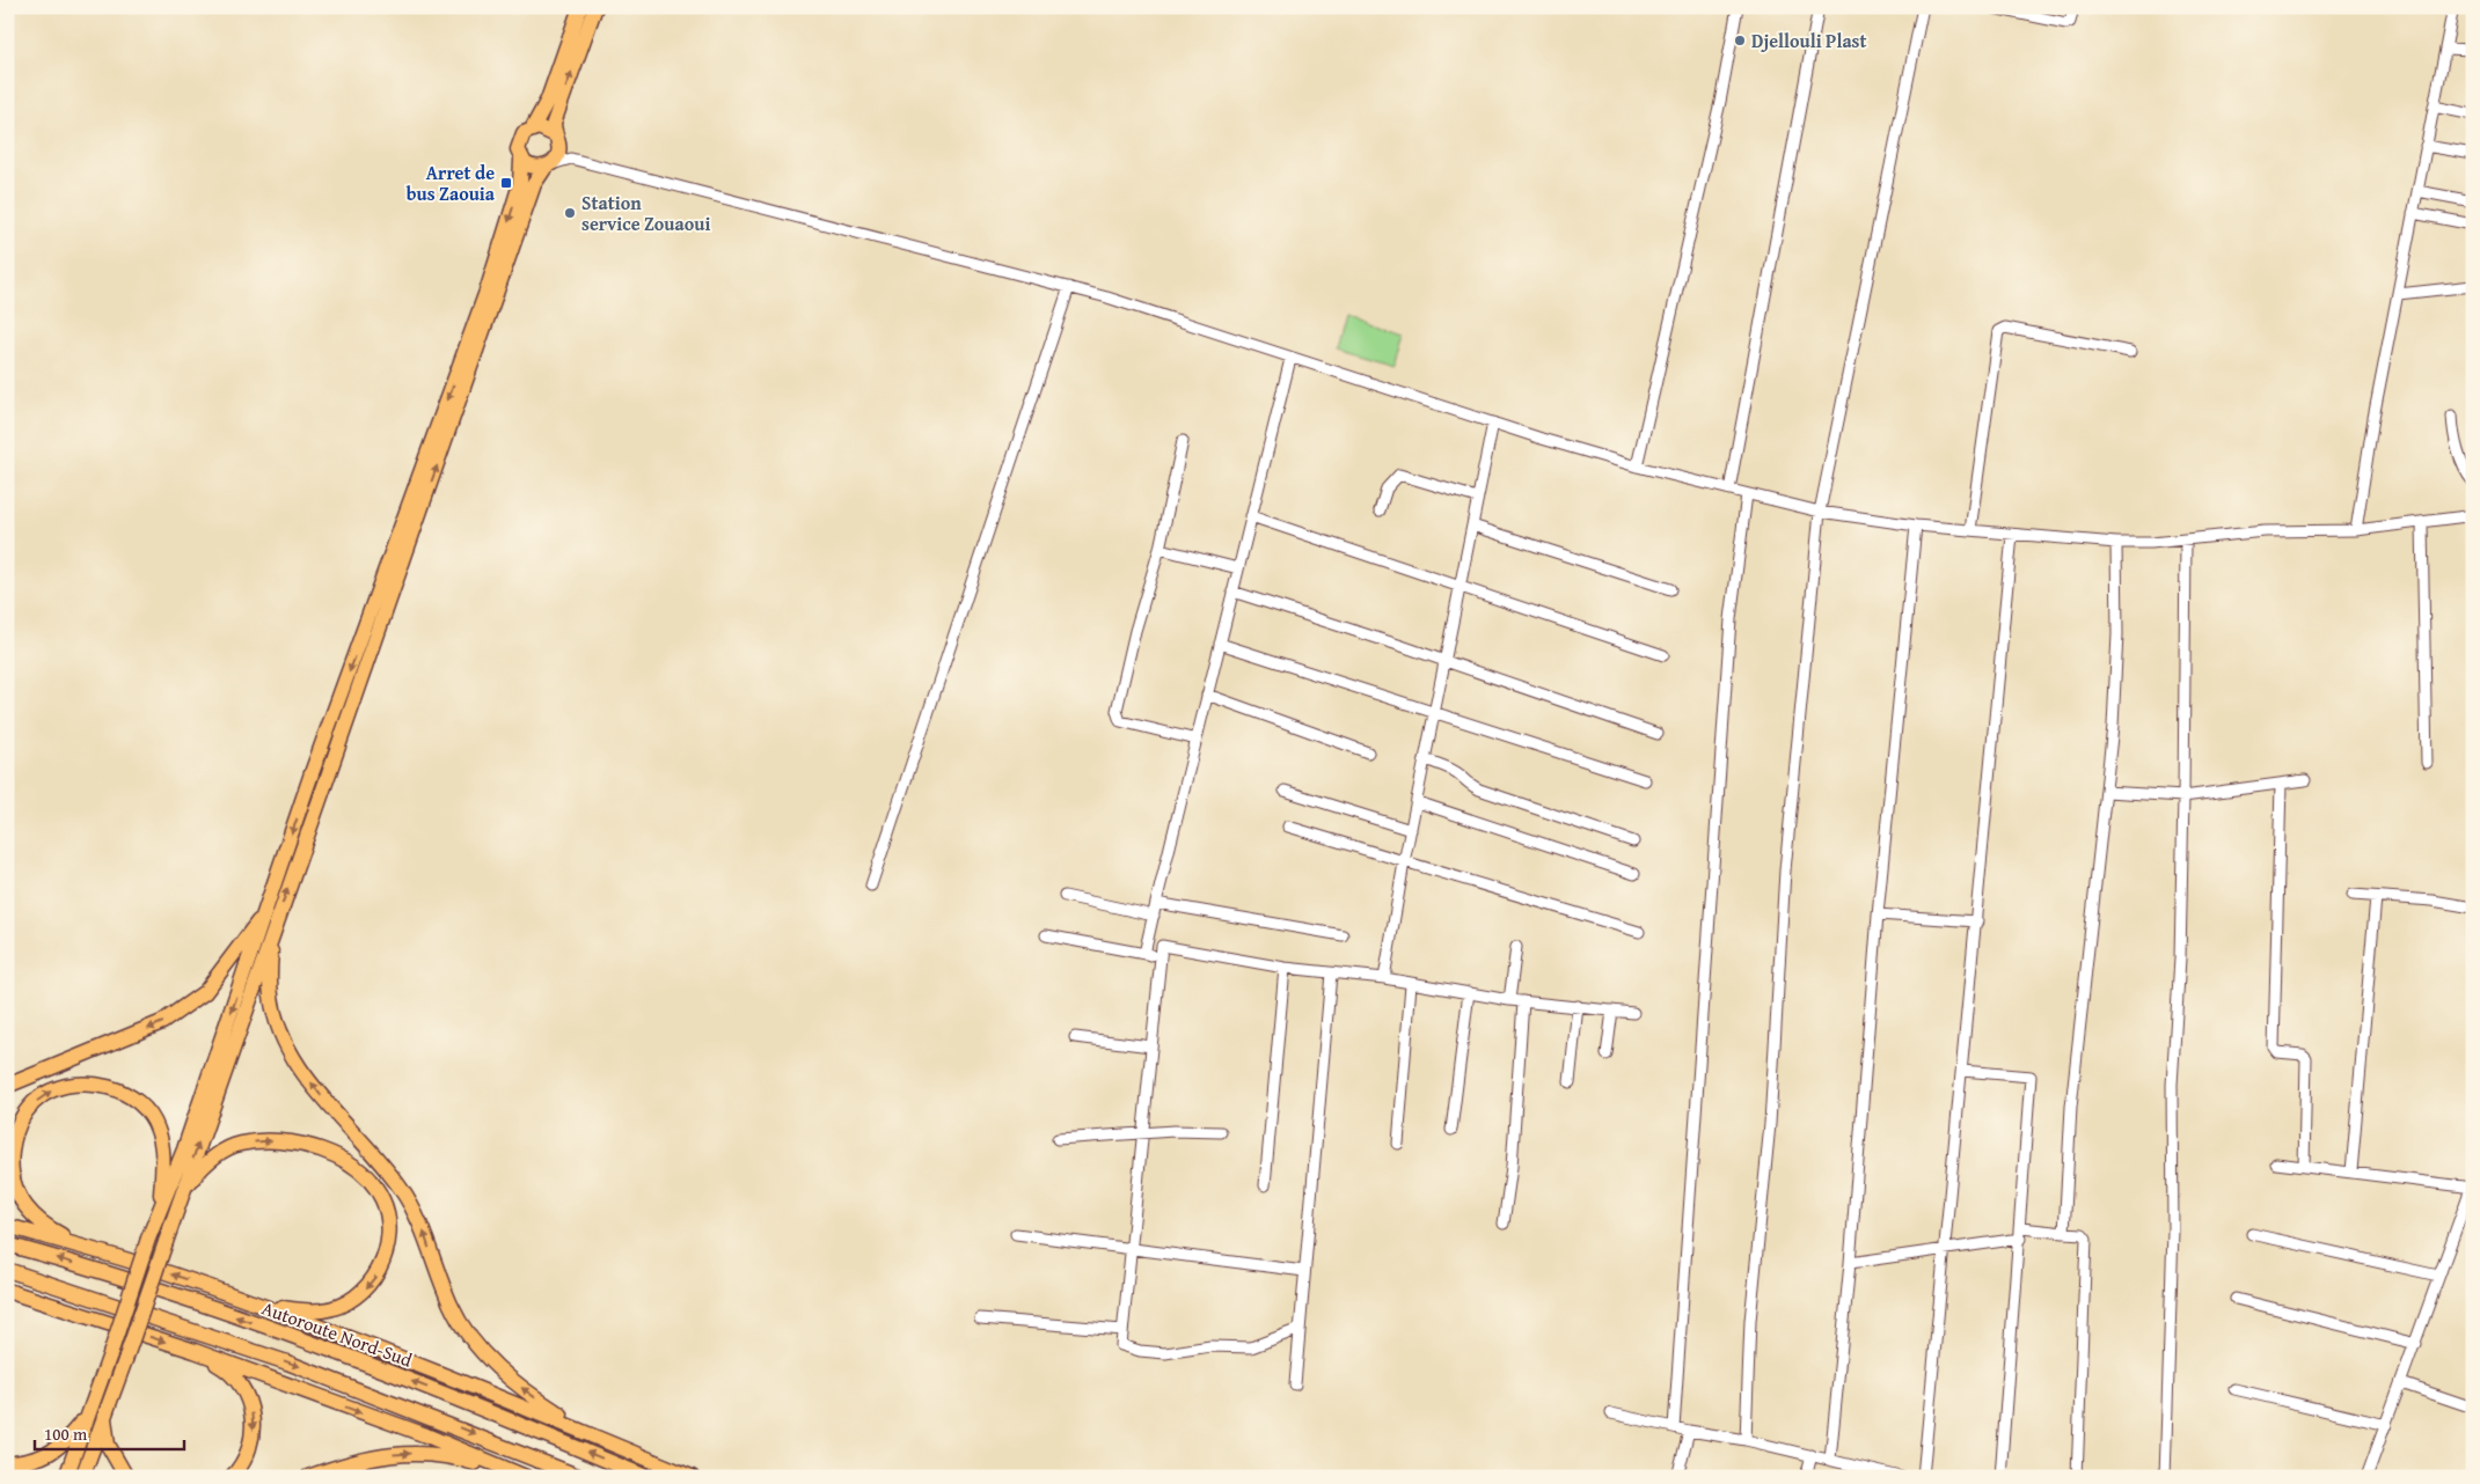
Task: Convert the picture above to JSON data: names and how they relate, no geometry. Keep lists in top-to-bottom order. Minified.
{"streets":{"highway":["Autoroute Nord-Sud"]},"places":{"other":["Djellouli Plast","Station service Zouaoui"],"transit":["Arret de bus Zaouia"]},"scale_bar":"100 m"}
